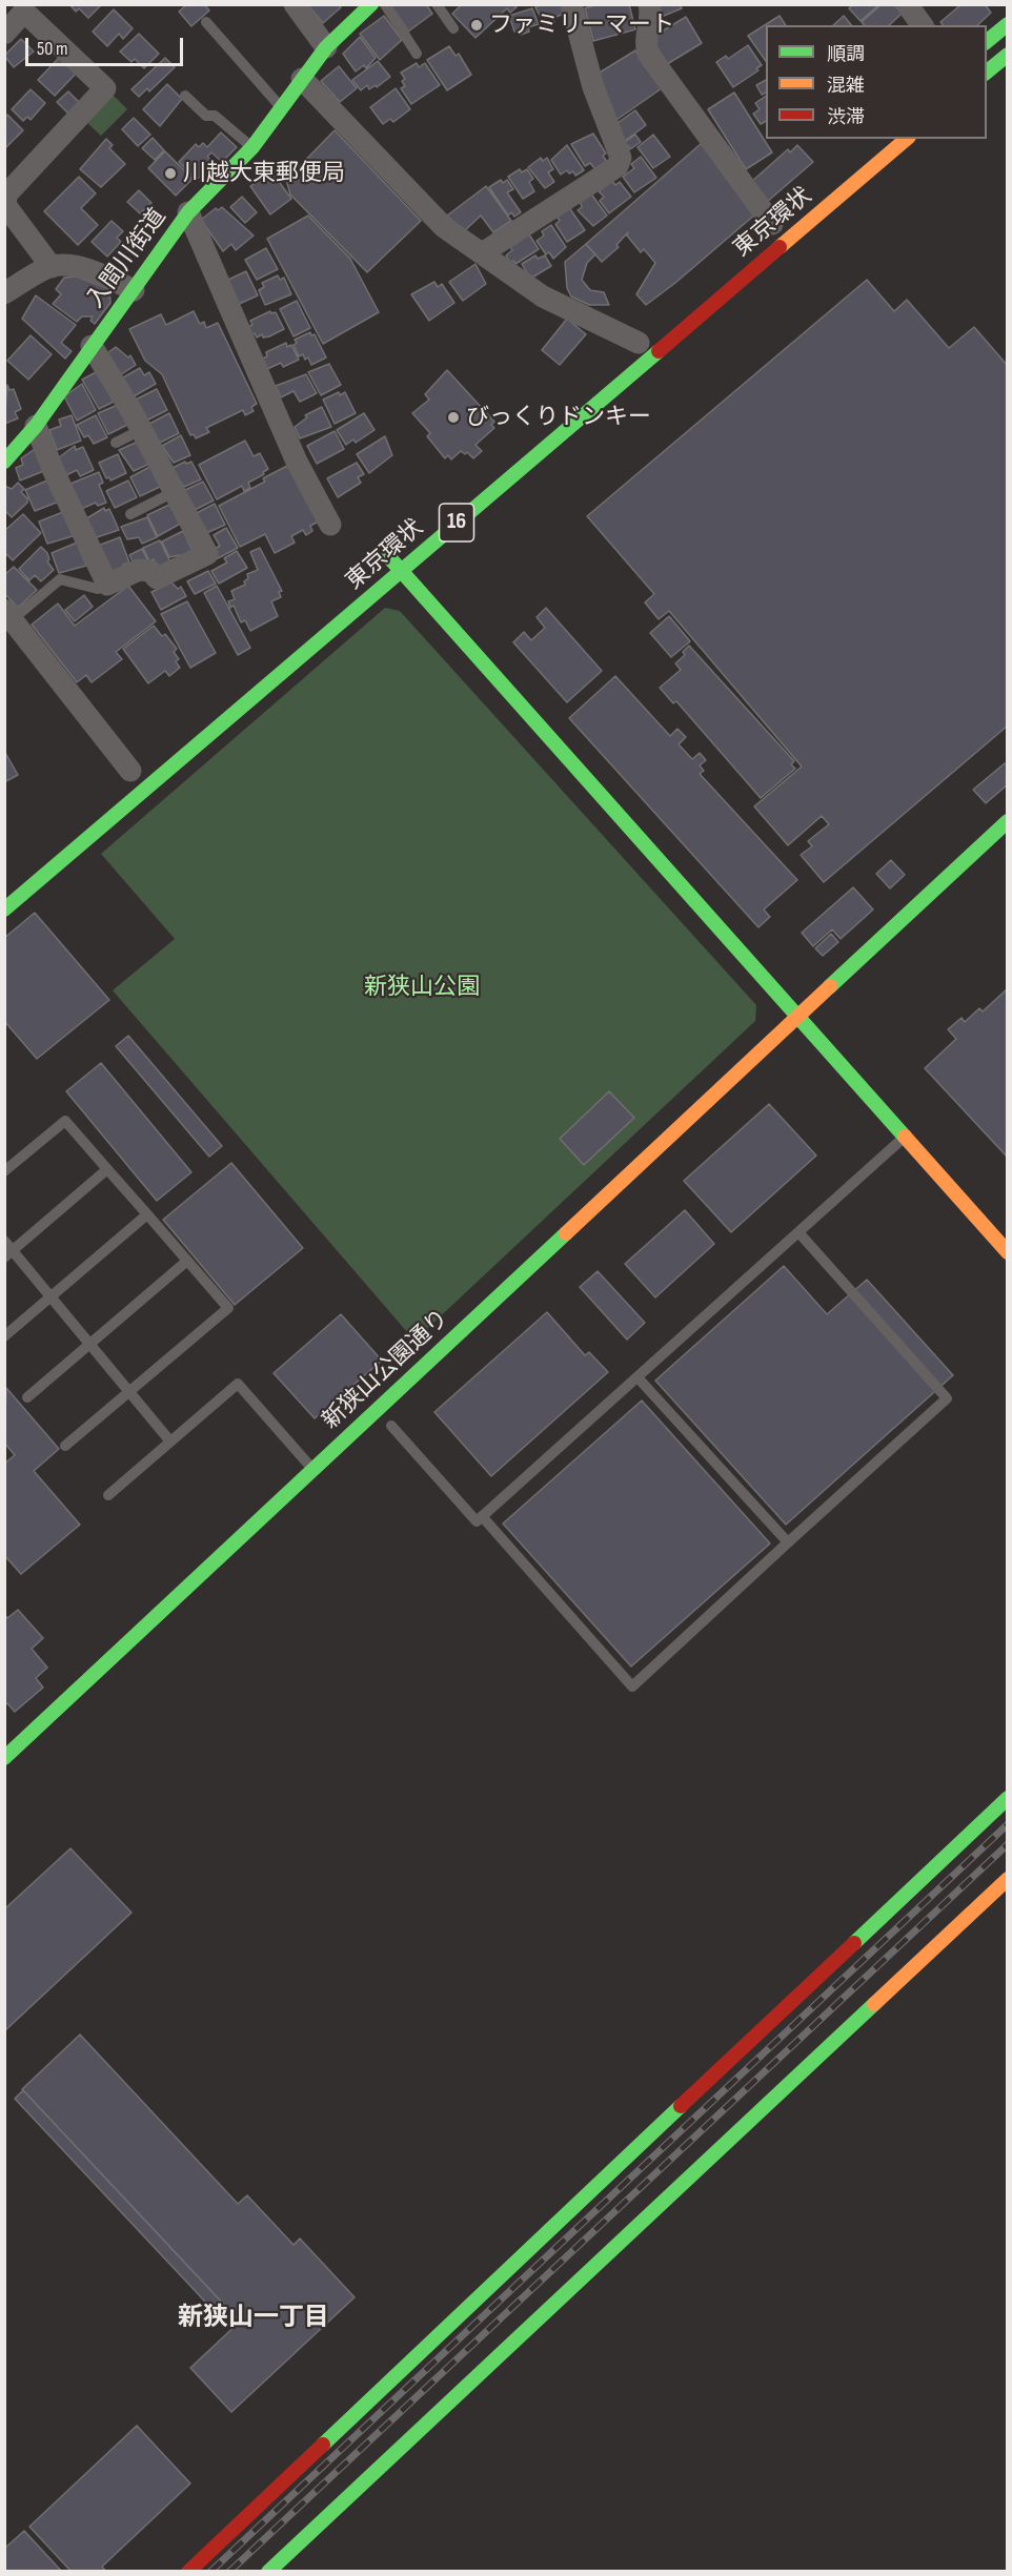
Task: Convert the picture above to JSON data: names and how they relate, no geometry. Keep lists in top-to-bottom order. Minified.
{"streets":{"main road":["東京環状","入間川街道","16","新狭山公園通り"]},"districts":["新狭山一丁目"],"parks":["新狭山公園"],"places":["ファミリーマート","川越大東郵便局","びっくりドンキー"],"legend":["順調","混雑","渋滞"],"scale_bar":"50 m"}
